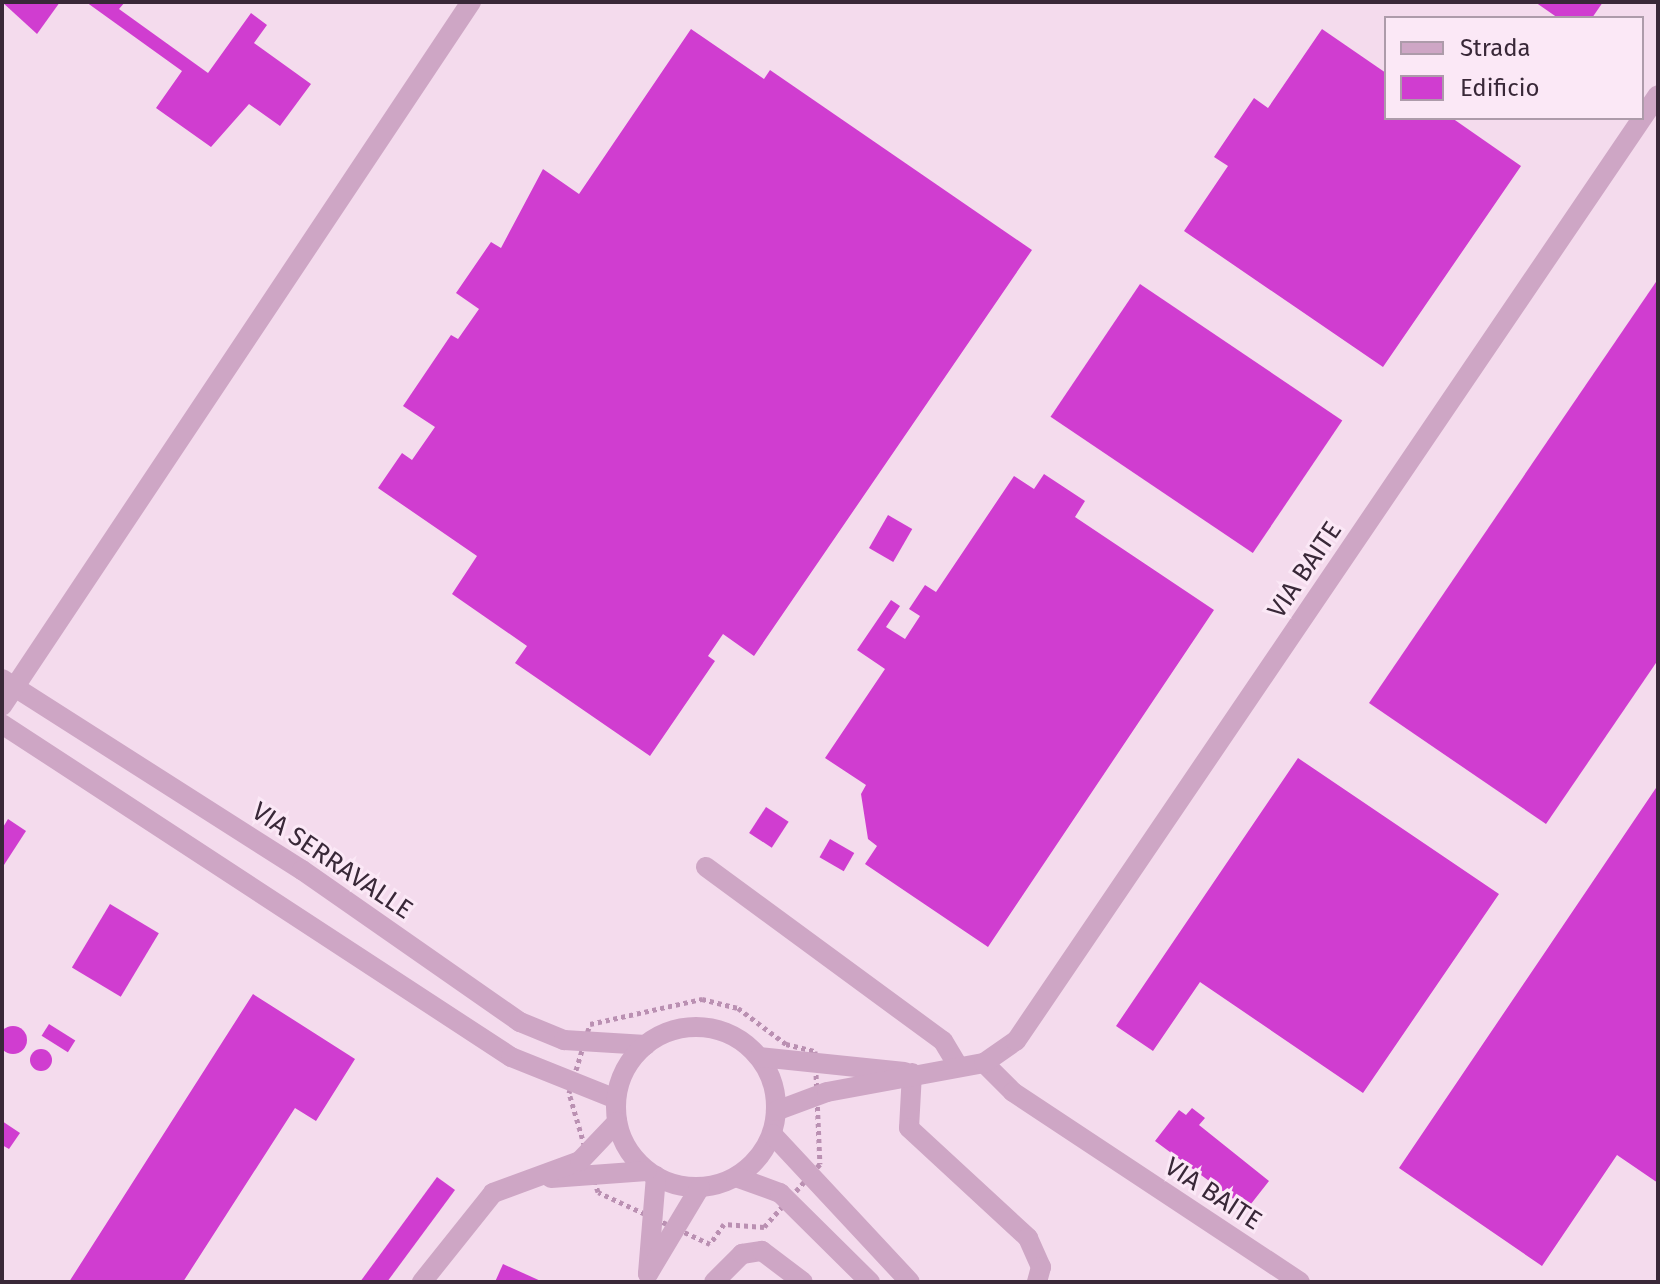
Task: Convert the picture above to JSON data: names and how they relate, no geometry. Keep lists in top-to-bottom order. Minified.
{"streets":{"street":["VIA BAITE","VIA SERRAVALLE"]},"crossings":[["VIA BAITE","VIA SERRAVALLE"]],"legend":["Strada","Edificio"]}
